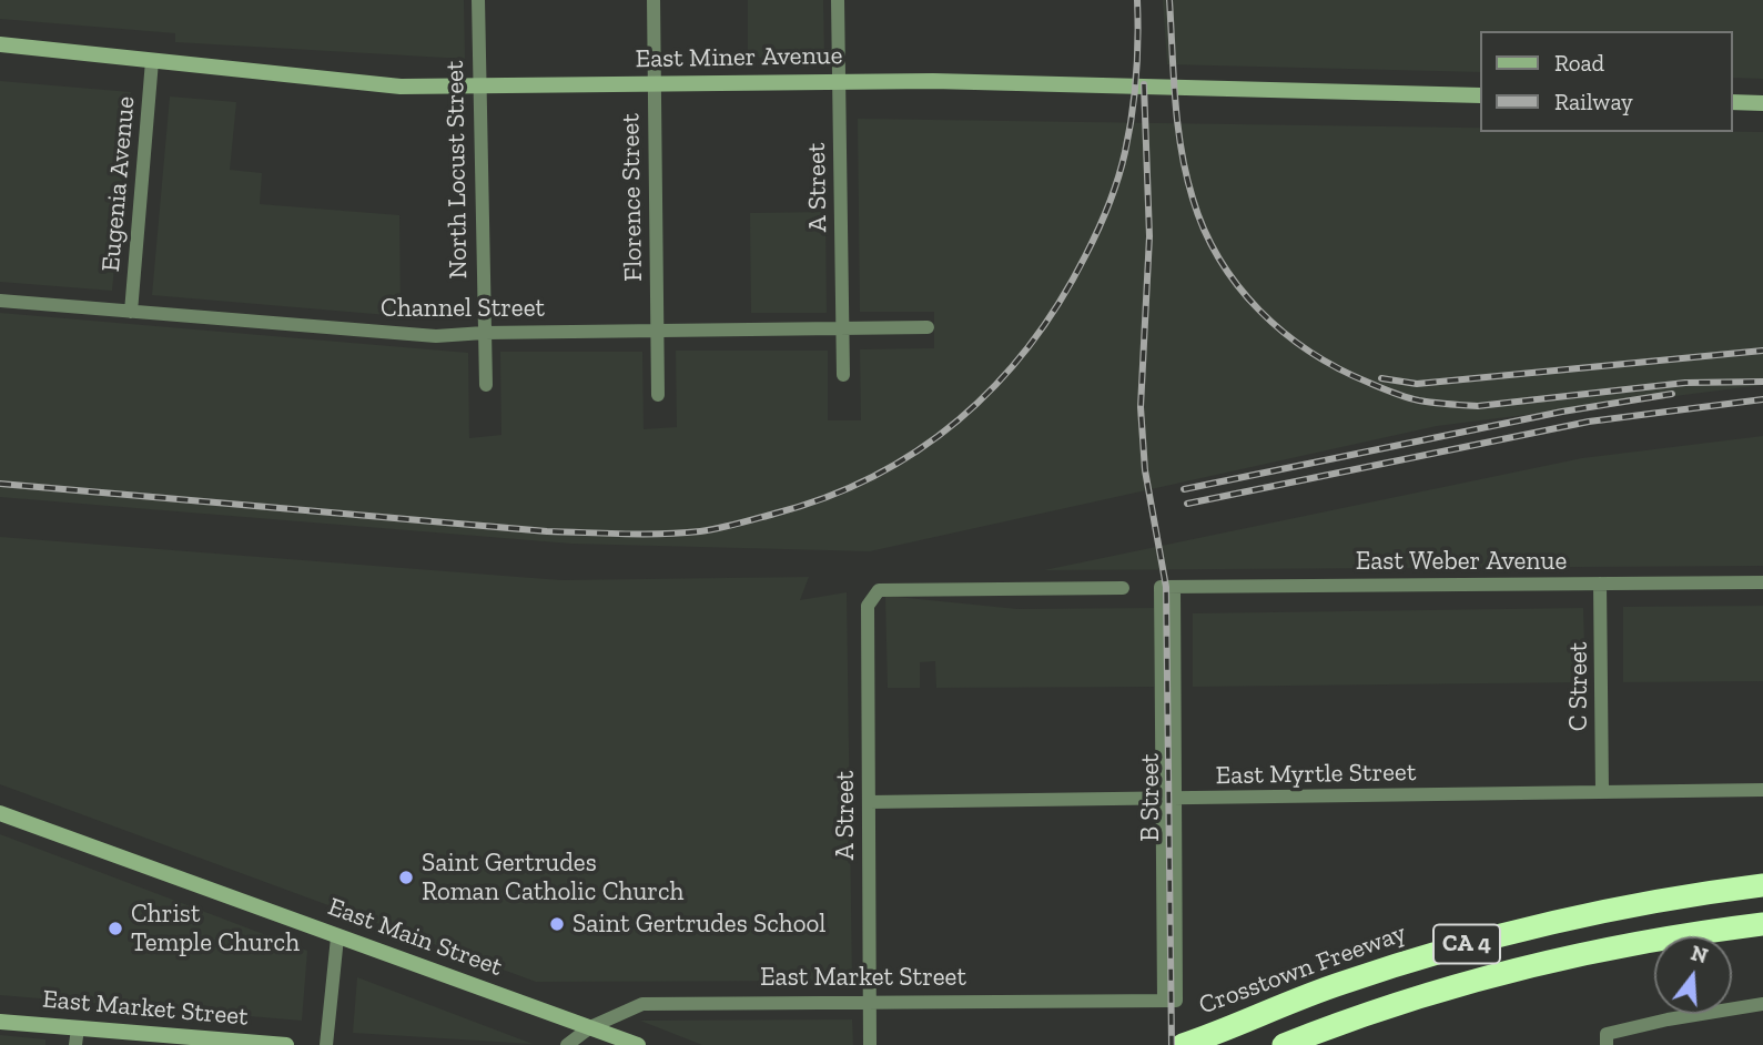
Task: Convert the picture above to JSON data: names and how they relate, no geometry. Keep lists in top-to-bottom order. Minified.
{"streets":{"highway":["CA 4","Crosstown Freeway"],"street":["East Miner Avenue","North Locust Street","Eugenia Avenue","A Street","Florence Street","Channel Street","East Weber Avenue","C Street","East Myrtle Street","B Street","East Main Street","East Market Street"]},"crossings":[["East Miner Avenue","North Locust Street"],["East Miner Avenue","Eugenia Avenue"],["East Miner Avenue","A Street"],["East Miner Avenue","Florence Street"],["North Locust Street","Channel Street"],["Eugenia Avenue","Channel Street"],["A Street","Channel Street"],["A Street","East Myrtle Street"],["A Street","East Market Street"],["Florence Street","Channel Street"],["East Weber Avenue","C Street"],["East Weber Avenue","B Street"],["C Street","East Myrtle Street"],["East Myrtle Street","B Street"],["B Street","East Market Street"],["East Main Street","East Market Street"]],"places":["Saint Gertrudes Roman Catholic Church","Saint Gertrudes School","Christ Temple Church"],"legend":["Road","Railway"],"north":"top"}
